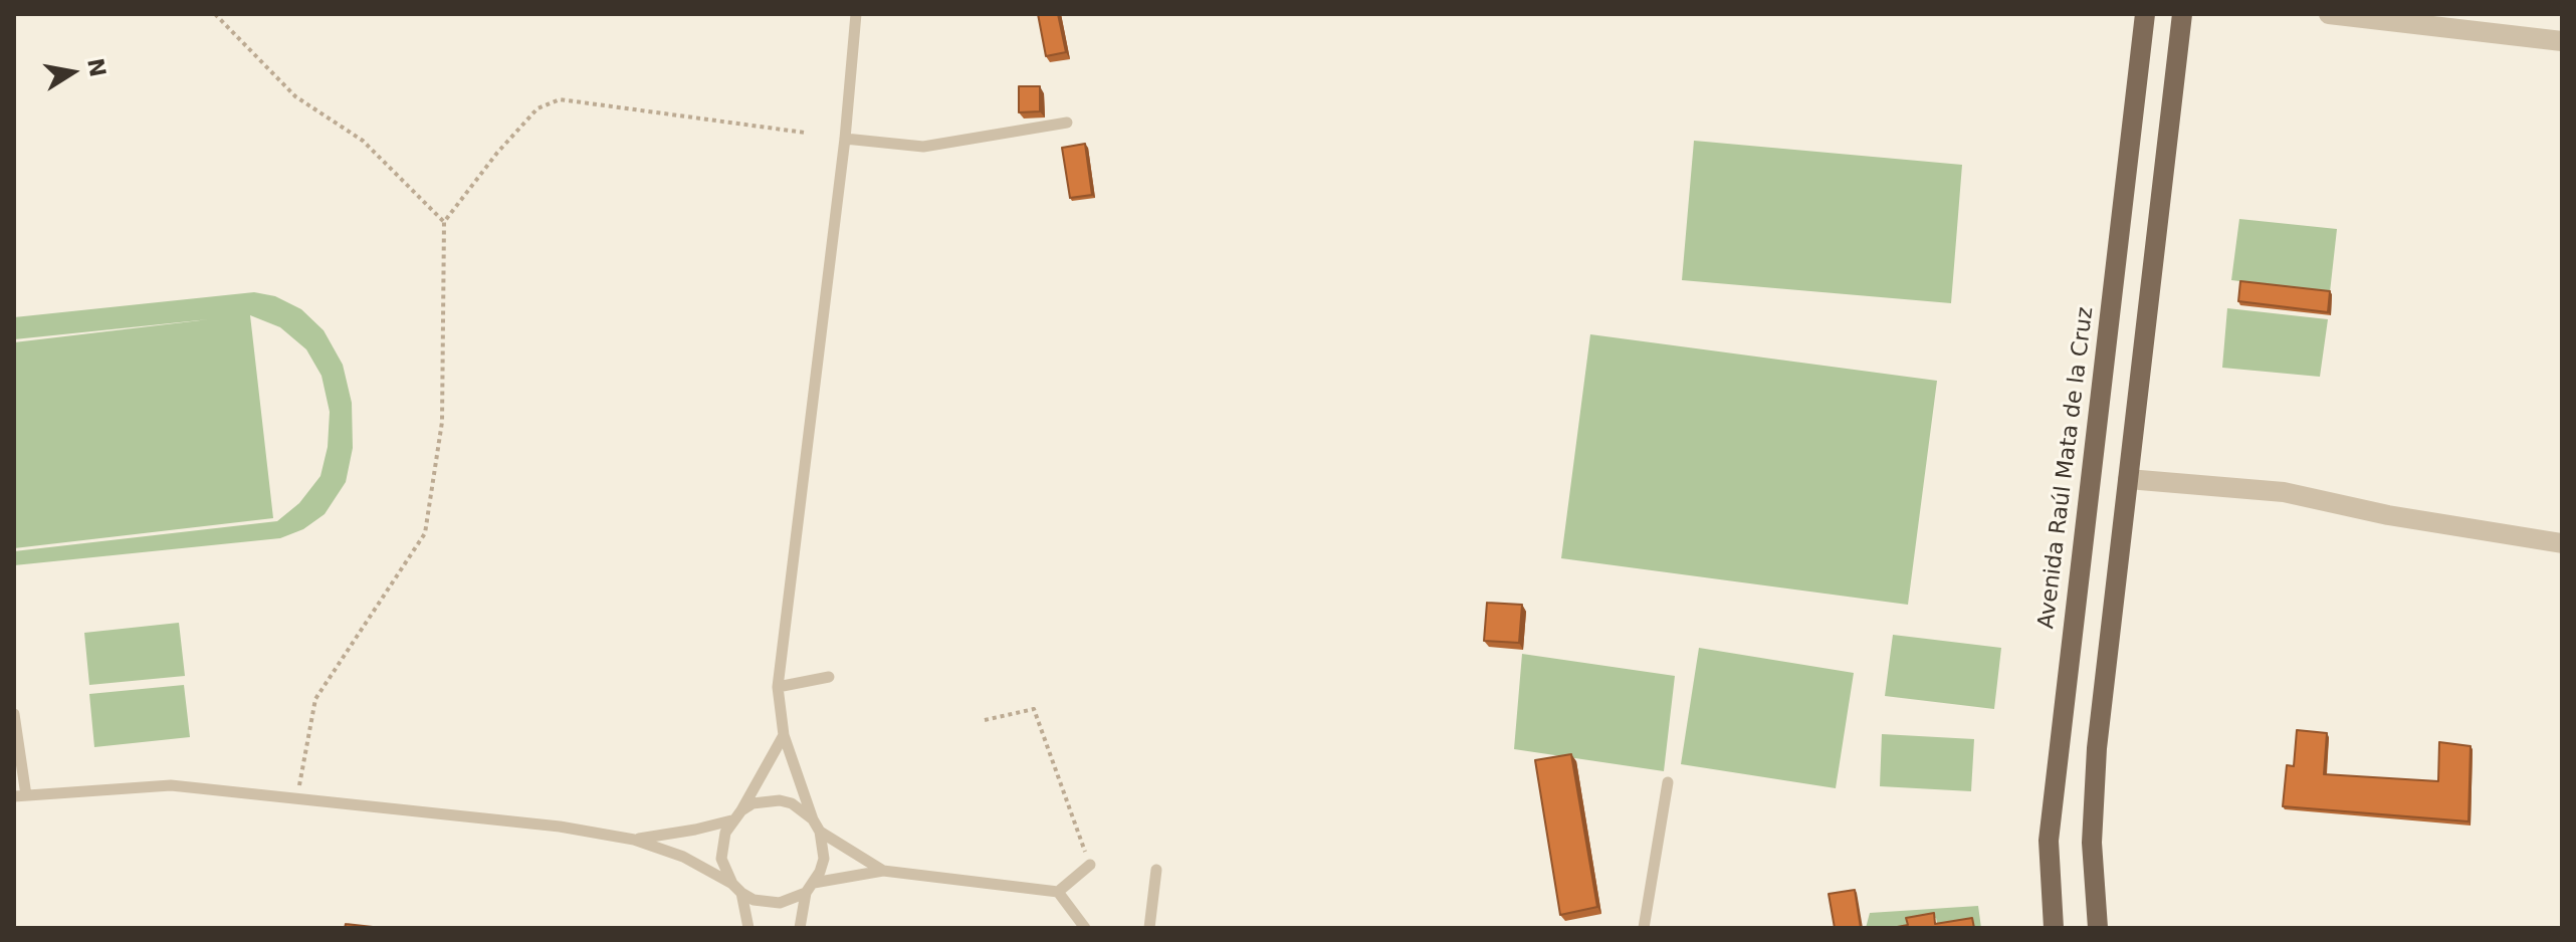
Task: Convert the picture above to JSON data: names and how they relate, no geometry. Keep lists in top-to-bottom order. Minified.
{"streets":{"main road":["Avenida Raúl Mata de la Cruz"]},"north":"right"}
